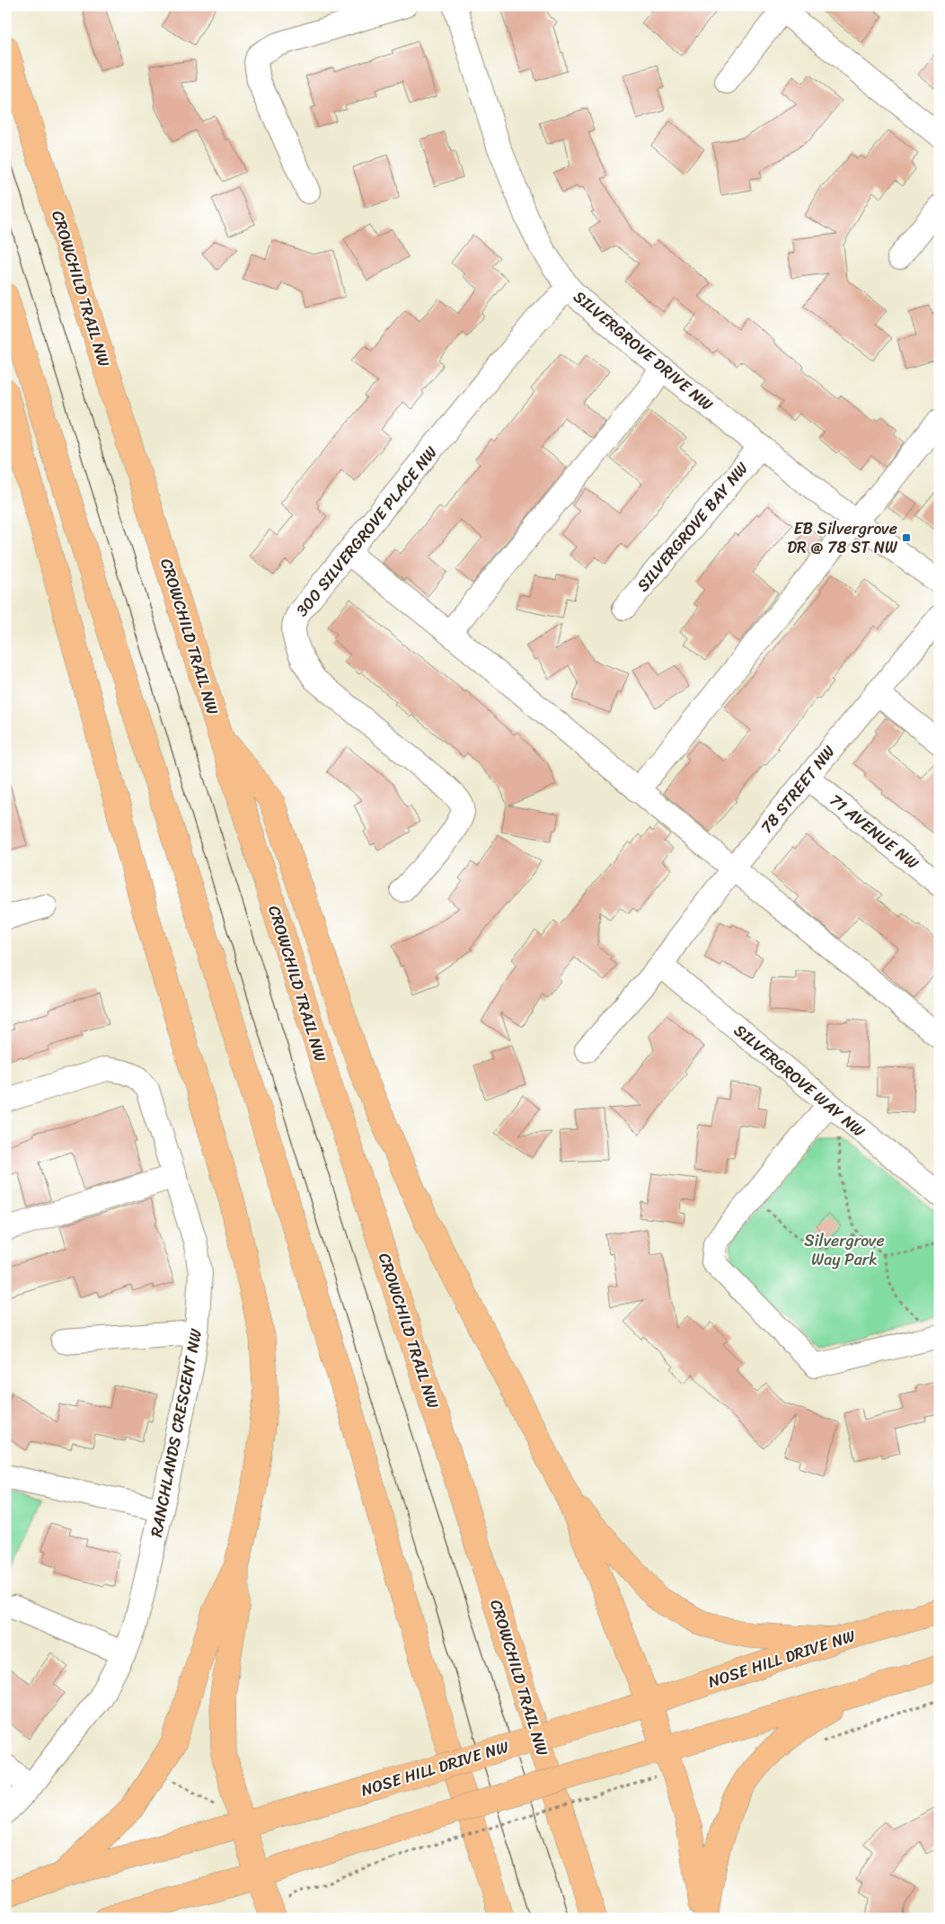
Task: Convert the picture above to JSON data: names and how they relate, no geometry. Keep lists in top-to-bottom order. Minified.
{"streets":{"main road":["CROWCHILD TRAIL NW","NOSE HILL DRIVE NW"],"street":["SILVERGROVE DRIVE NW","SILVERGROVE BAY NW","300 SILVERGROVE PLACE NW","78 STREET NW","71 AVENUE NW","SILVERGROVE WAY NW","RANCHLANDS CRESCENT NW"]},"crossings":[["SILVERGROVE DRIVE NW","SILVERGROVE BAY NW"],["SILVERGROVE DRIVE NW","300 SILVERGROVE PLACE NW"],["78 STREET NW","71 AVENUE NW"],["78 STREET NW","SILVERGROVE WAY NW"]],"parks":["Silvergrove Way Park"],"places":{"transit":["EB Silvergrove DR @ 78 ST NW"]}}
